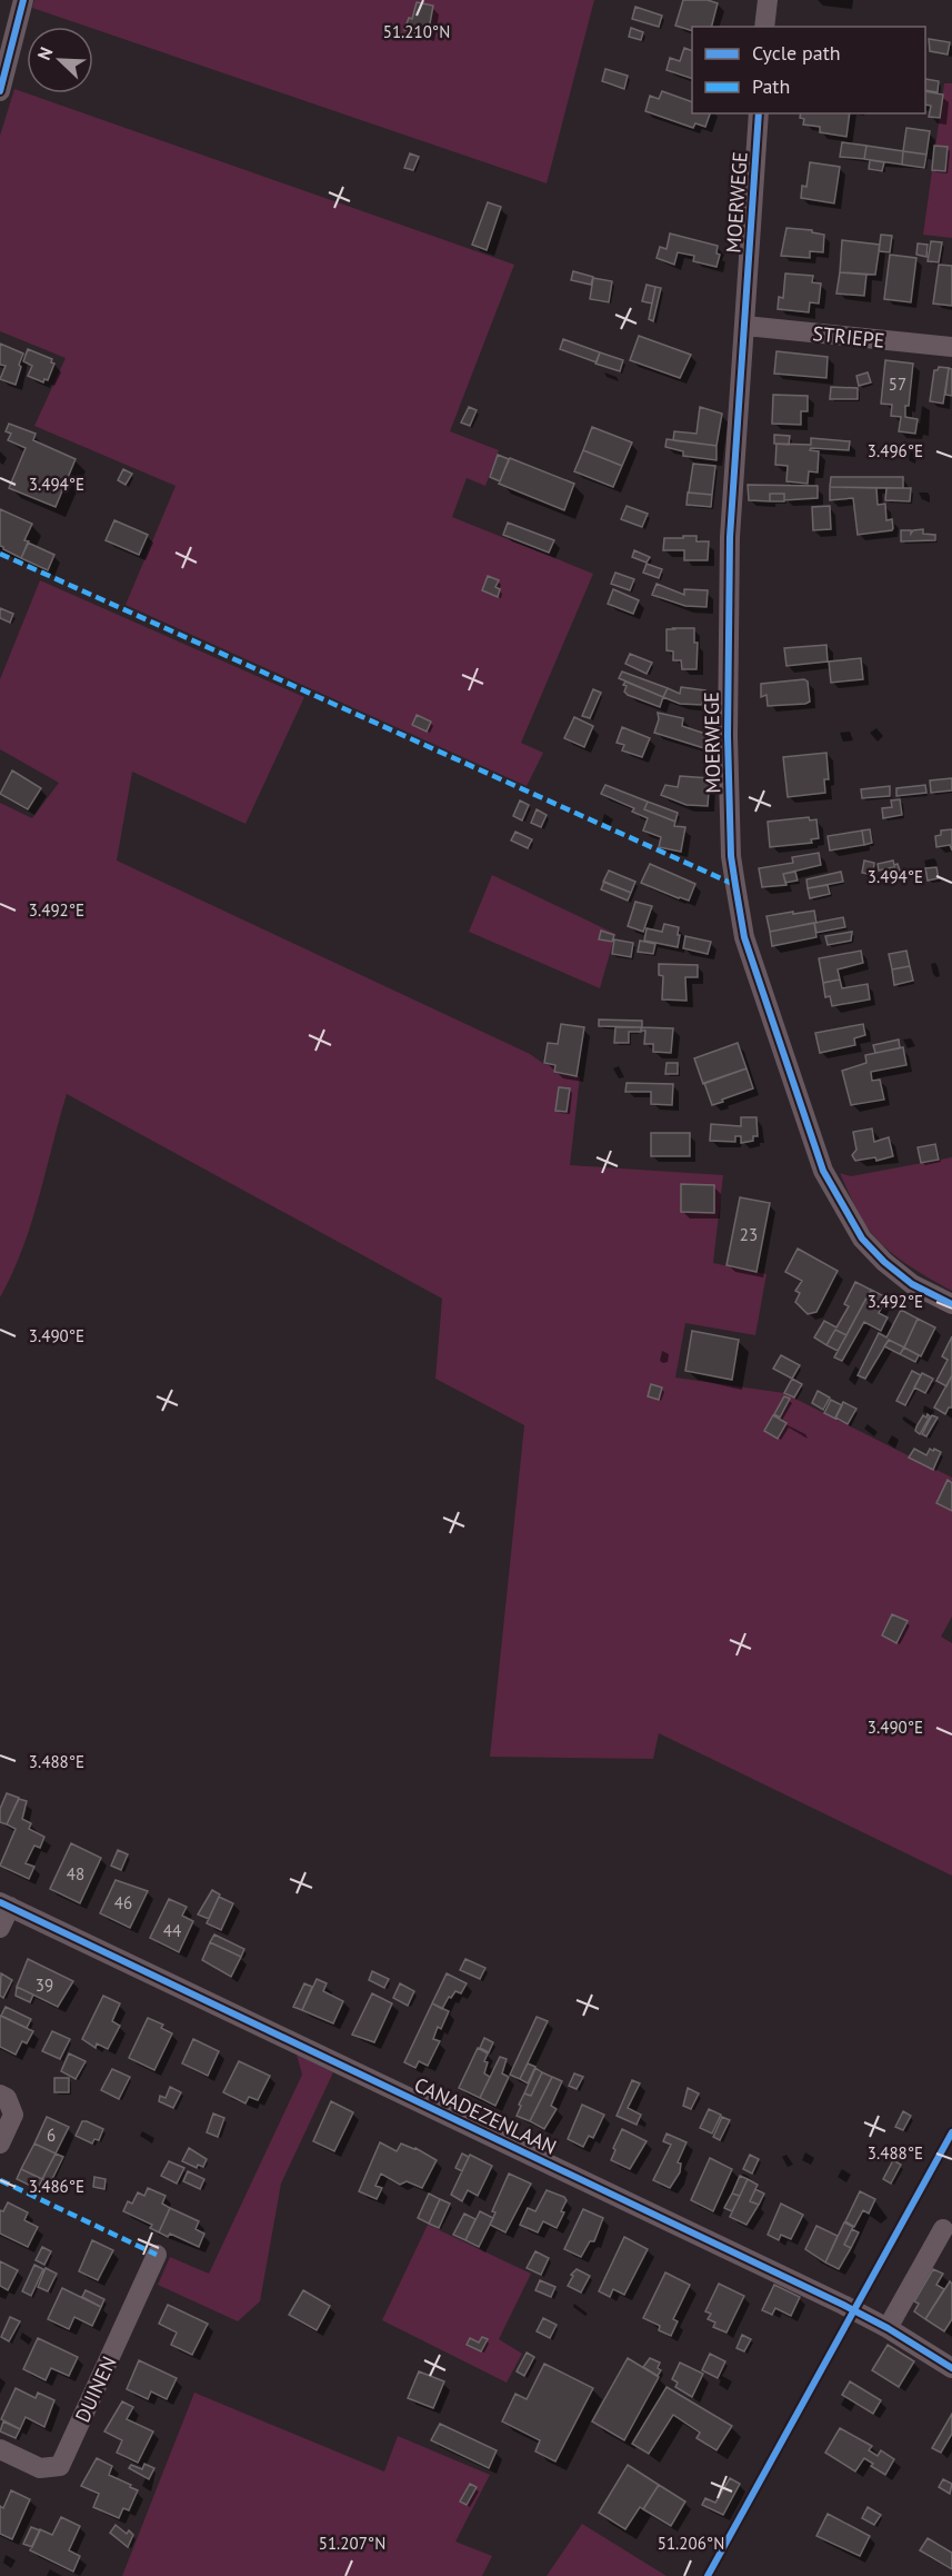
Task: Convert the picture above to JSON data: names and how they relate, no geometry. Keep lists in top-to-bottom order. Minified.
{"streets":{"street":["MOERWEGE","STRIEPE","CANADEZENLAAN","DUINEN"]},"crossings":[["MOERWEGE","STRIEPE"]],"house_numbers":["57","23","48","46","44","39","6"],"legend":["Cycle path","Path"],"north":"top left","coordinates":["51.210°N","3.496°E","3.494°E","3.492°E","3.490°E","3.488°E","3.486°E","51.207°N","51.206°N"]}
